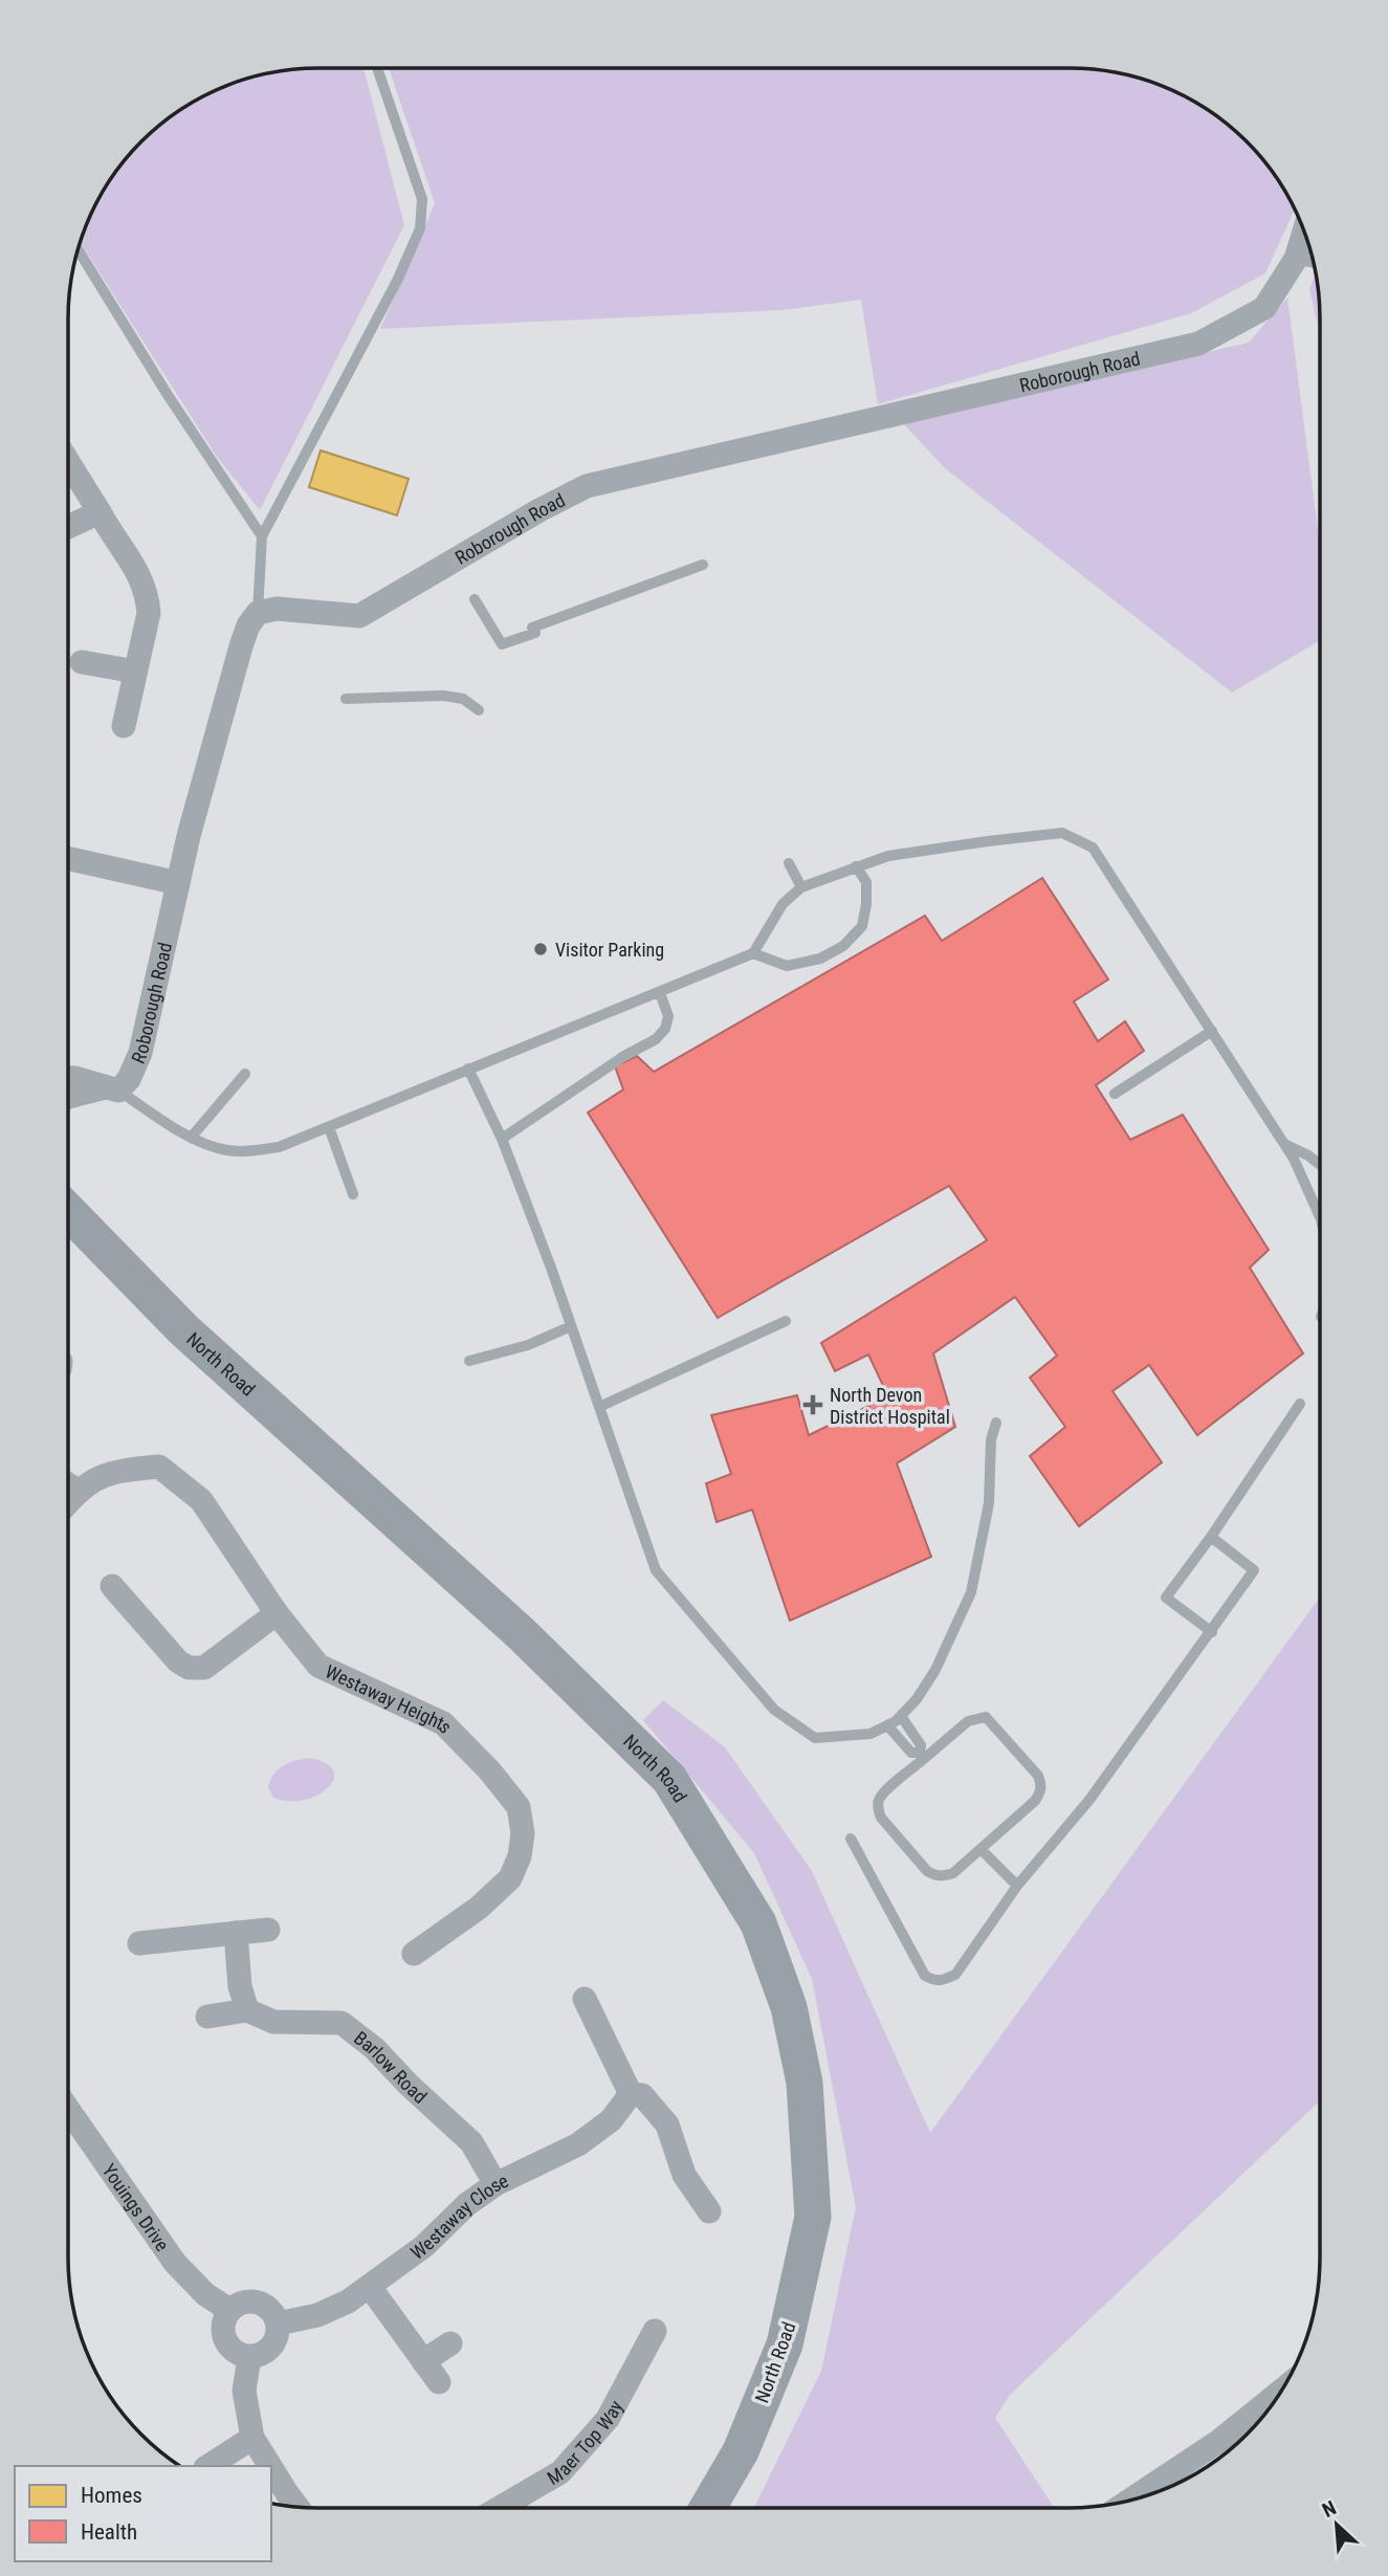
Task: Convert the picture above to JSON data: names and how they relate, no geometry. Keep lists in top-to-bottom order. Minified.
{"streets":{"main road":["North Road"],"street":["Roborough Road","Westaway Heights","Barlow Road","Youings Drive","Westaway Close","Maer Top Way"]},"crossings":[["Barlow Road","Westaway Close"],["Youings Drive","Westaway Close"]],"places":{"other":["Visitor Parking"],"health":["North Devon District Hospital"]},"legend":["Homes","Health"],"north":"top left"}
